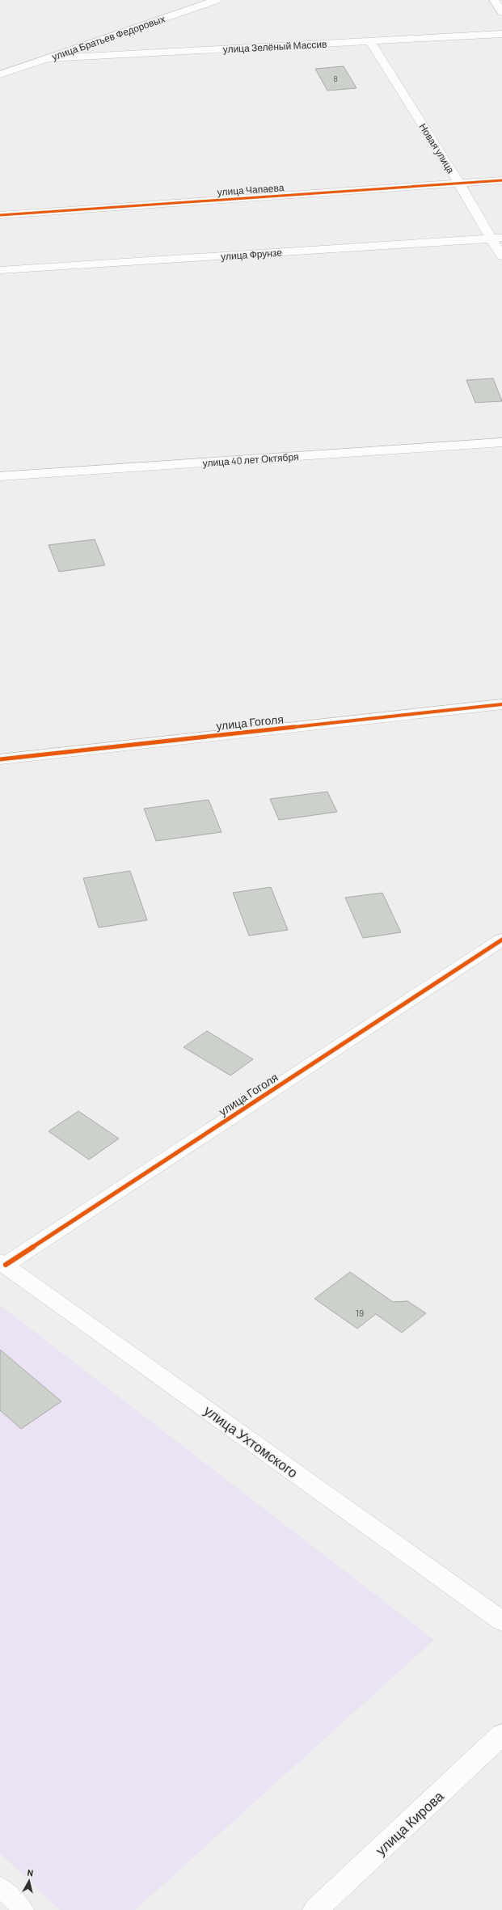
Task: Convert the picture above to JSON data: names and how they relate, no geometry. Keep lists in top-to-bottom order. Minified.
{"streets":{"street":["улица Братьев Федоровых","улица Зелёный Массив","Новая улица","улица Чапаева","улица Фрунзе","улица 40 лет Октября","улица Гоголя","улица Ухтомского","улица Кирова"]},"crossings":[["улица Братьев Федоровых","улица Зелёный Массив"],["улица Зелёный Массив","Новая улица"],["Новая улица","улица Чапаева"],["Новая улица","улица Фрунзе"],["улица Гоголя","улица Ухтомского"]],"house_numbers":["8","19"],"north":"top"}
